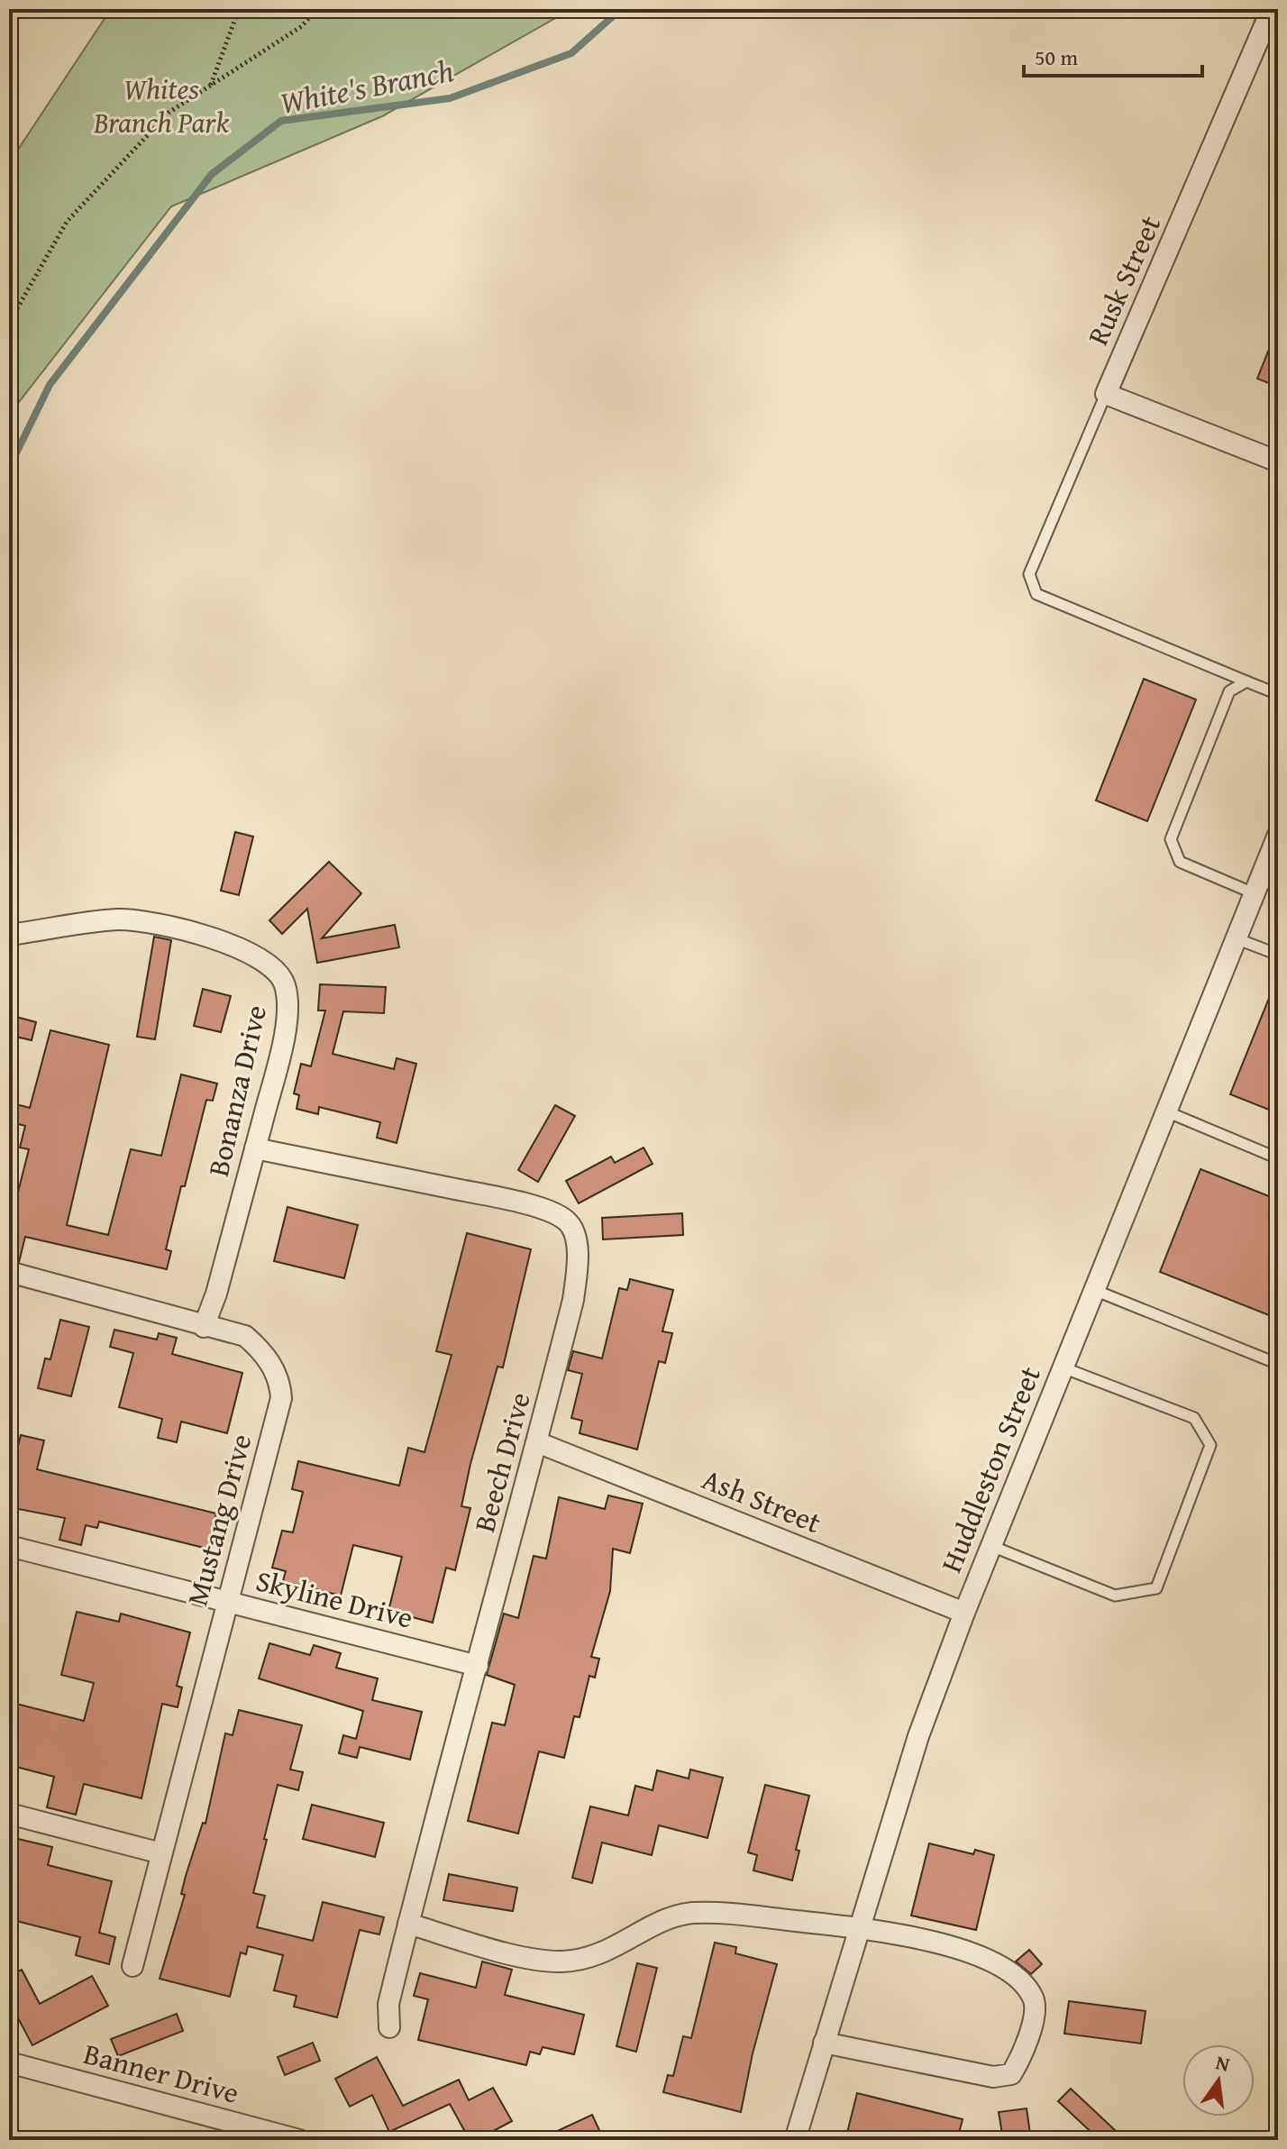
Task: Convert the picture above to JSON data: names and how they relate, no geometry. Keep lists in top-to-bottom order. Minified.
{"streets":{"street":["Rusk Street","Bonanza Drive","Beech Drive","Huddleston Street","Ash Street","Mustang Drive","Skyline Drive","Banner Drive"]},"crossings":[["Bonanza Drive","Beech Drive"],["Bonanza Drive","Mustang Drive"],["Beech Drive","Ash Street"],["Beech Drive","Skyline Drive"],["Huddleston Street","Ash Street"],["Mustang Drive","Skyline Drive"]],"water":["White's Branch"],"parks":["Whites Branch Park"],"scale_bar":"50 m","north":"top"}
